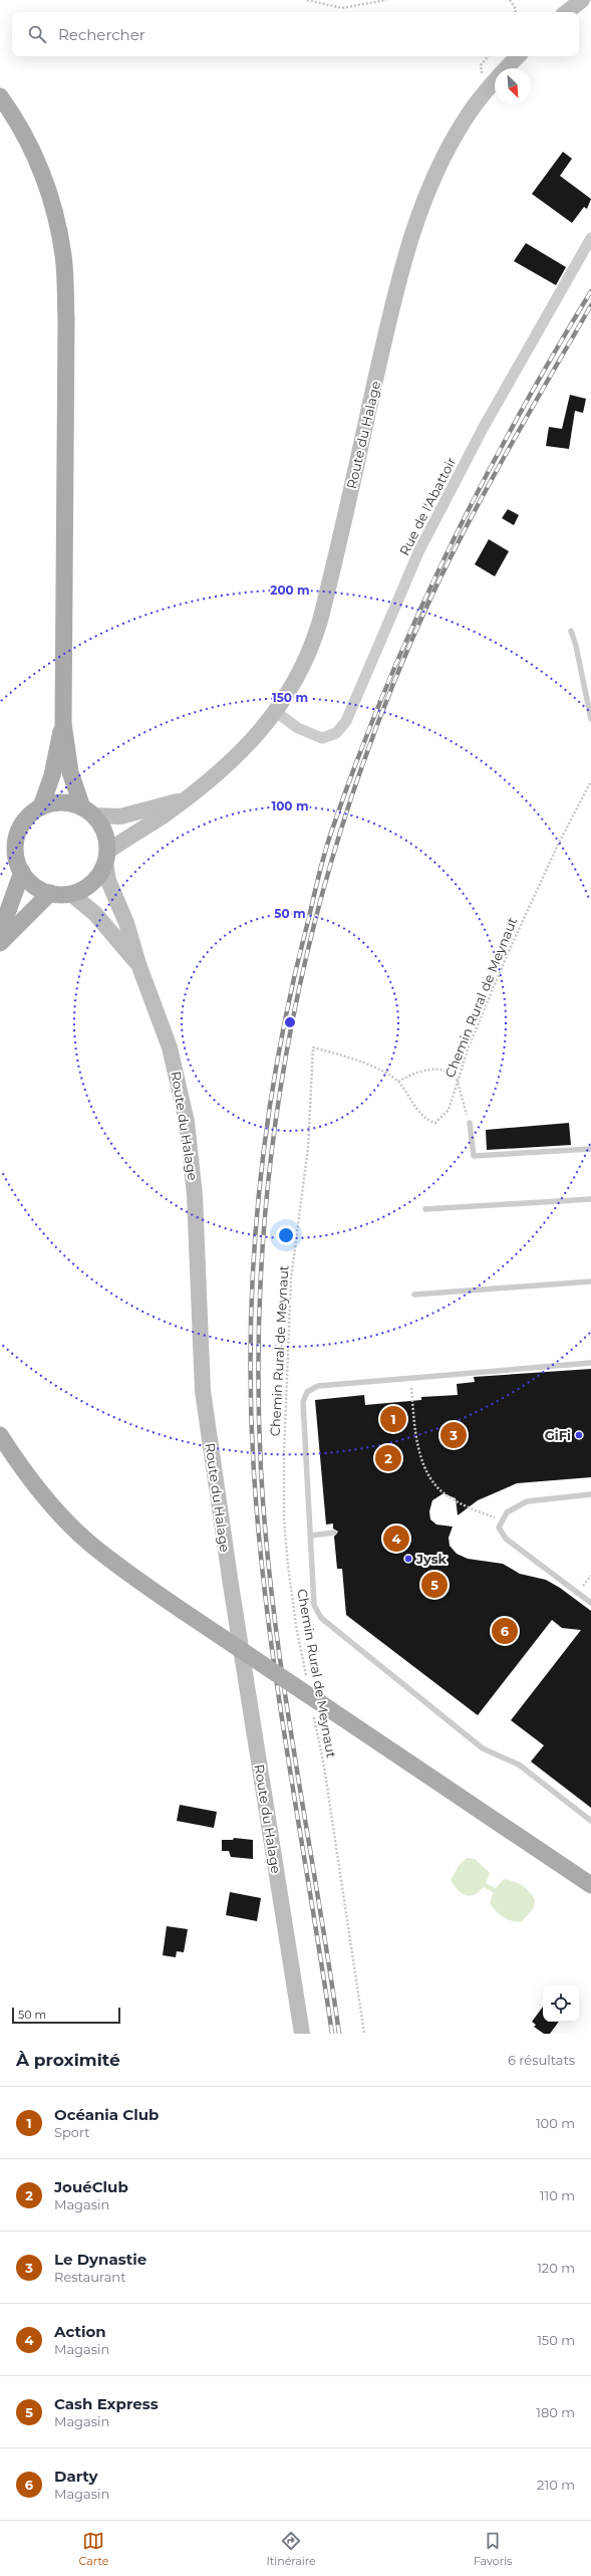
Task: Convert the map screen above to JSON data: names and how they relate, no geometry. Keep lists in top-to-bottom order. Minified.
{"streets":{"main road":["Route du Halage"],"street":["Rue de l'Abattoir"],"path":["Chemin Rural de Meynaut"]},"crossings":[["Route du Halage","Rue de l'Abattoir"]],"places":["GiFi","Jysk"],"scale_bar":"50 m","north":"bottom right","page":{"search":"Rechercher","pins":["1","3","2","4","5","6"],"scale":"50 m","heading":["À proximité","6 résultats"],"list":[{"mark":"1","name":"Océania Club","note":"Sport","value":"100 m"},{"mark":"2","name":"JouéClub","note":"Magasin","value":"110 m"},{"mark":"3","name":"Le Dynastie","note":"Restaurant","value":"120 m"},{"mark":"4","name":"Action","note":"Magasin","value":"150 m"},{"mark":"5","name":"Cash Express","note":"Magasin","value":"180 m"},{"mark":"6","name":"Darty","note":"Magasin","value":"210 m"}],"nav":["Carte","Itinéraire","Favoris"]},"rings":["200 m","150 m","100 m","50 m"]}
